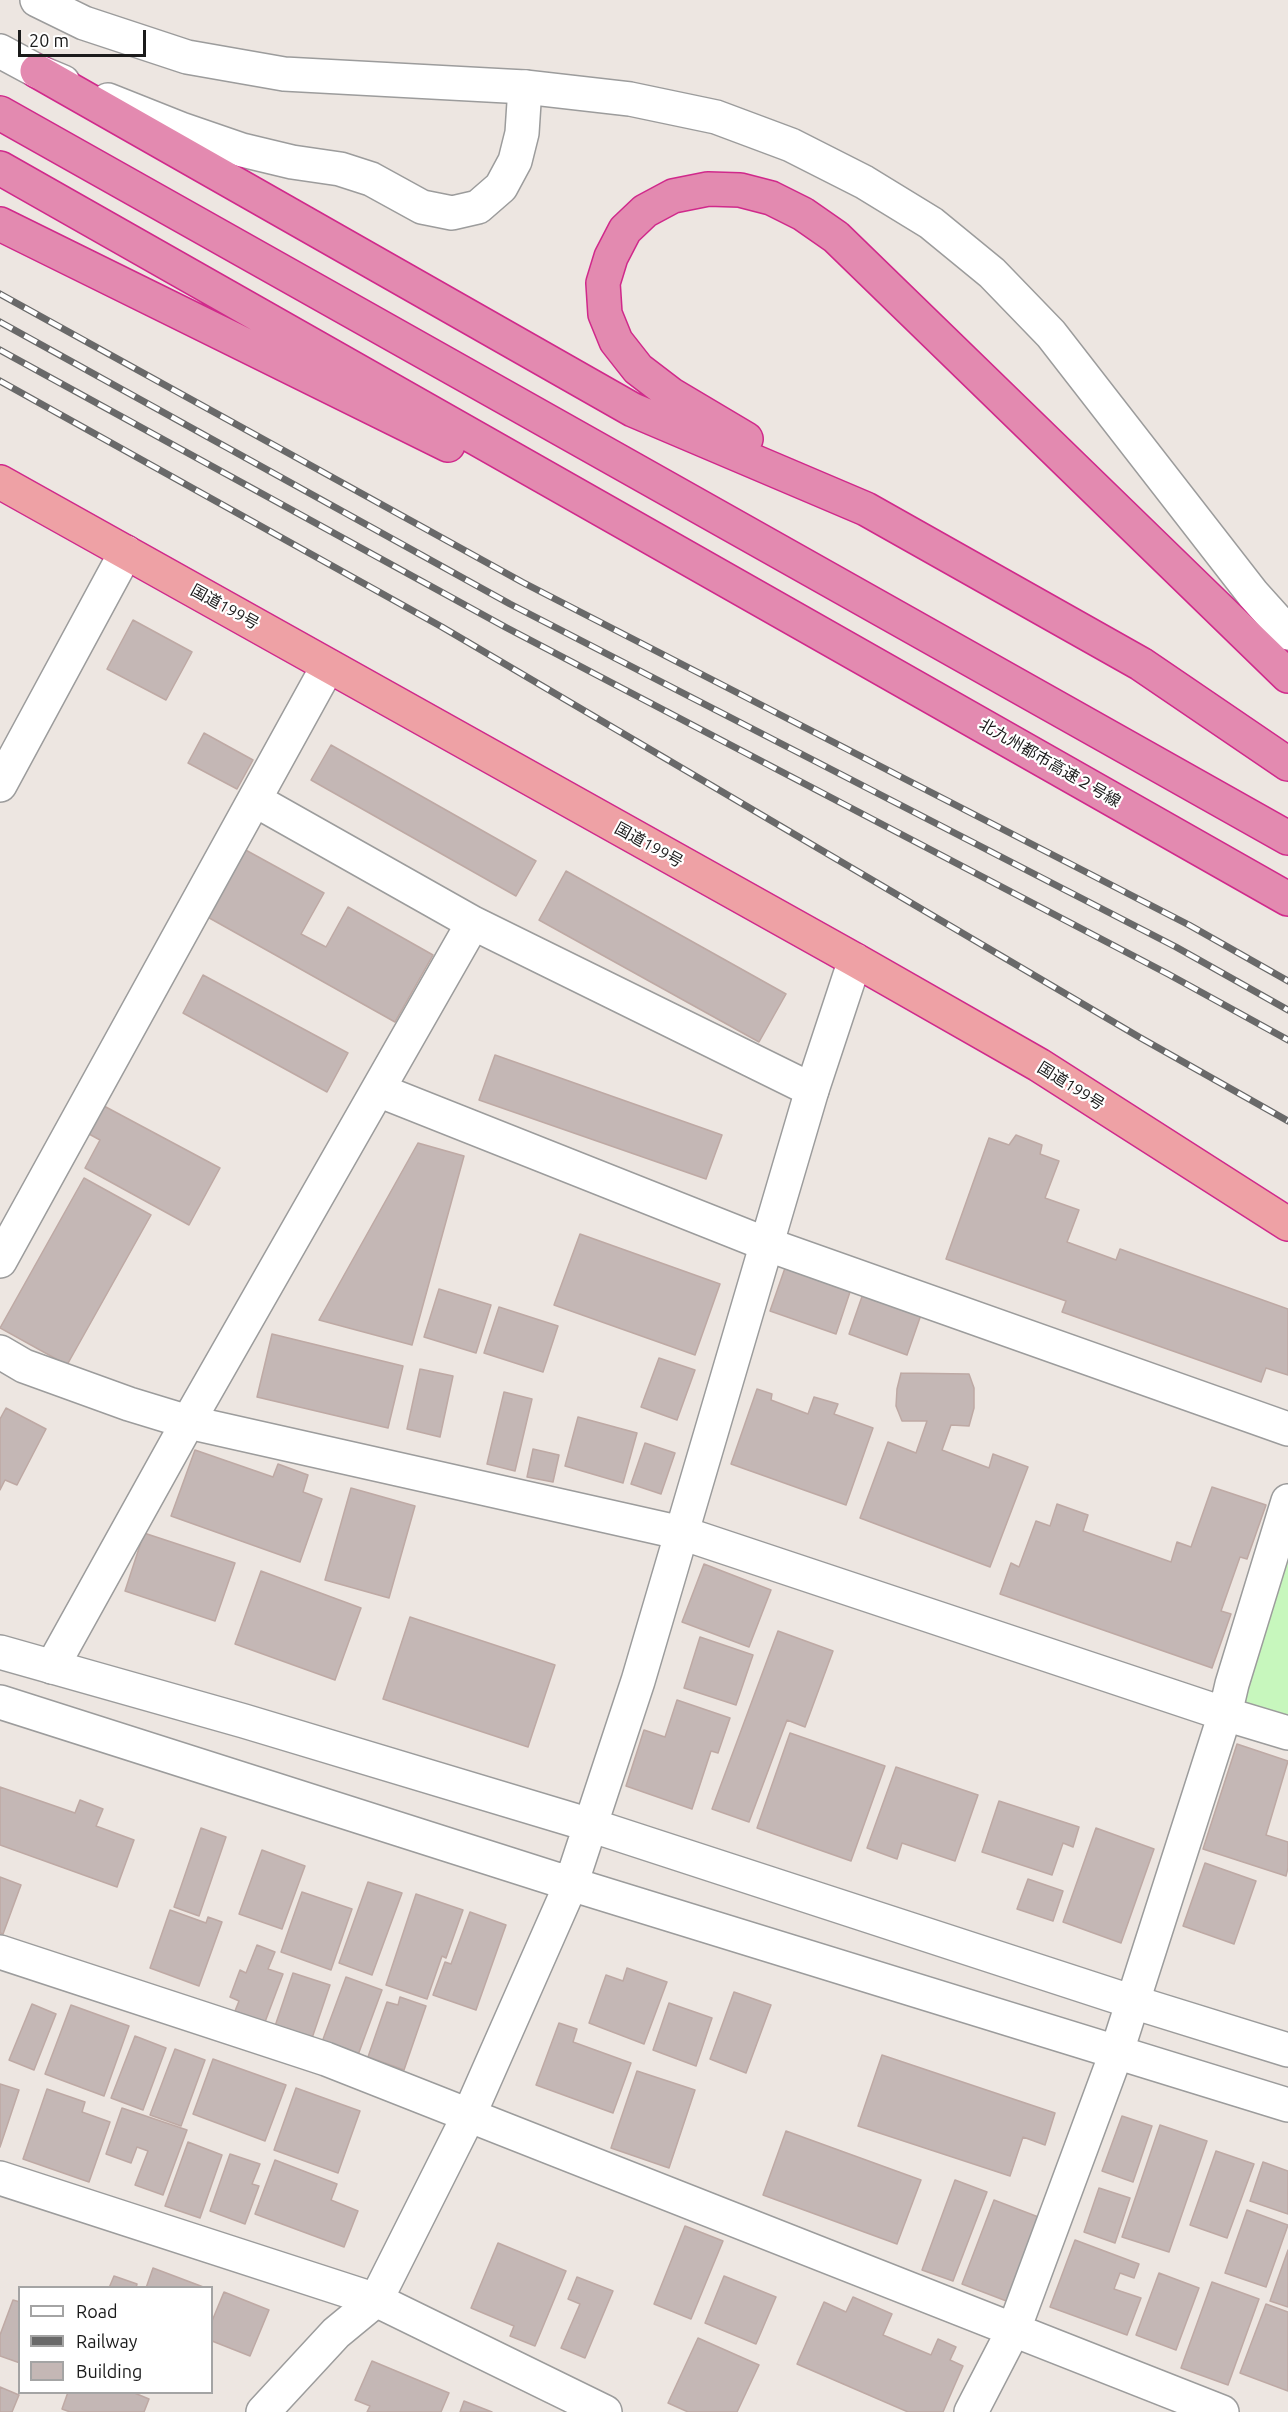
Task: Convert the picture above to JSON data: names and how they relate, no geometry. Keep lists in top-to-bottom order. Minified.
{"streets":{"highway":["国道199号","北九州都市高速２号線"]},"legend":["Road","Railway","Building"],"scale_bar":"20 m"}
